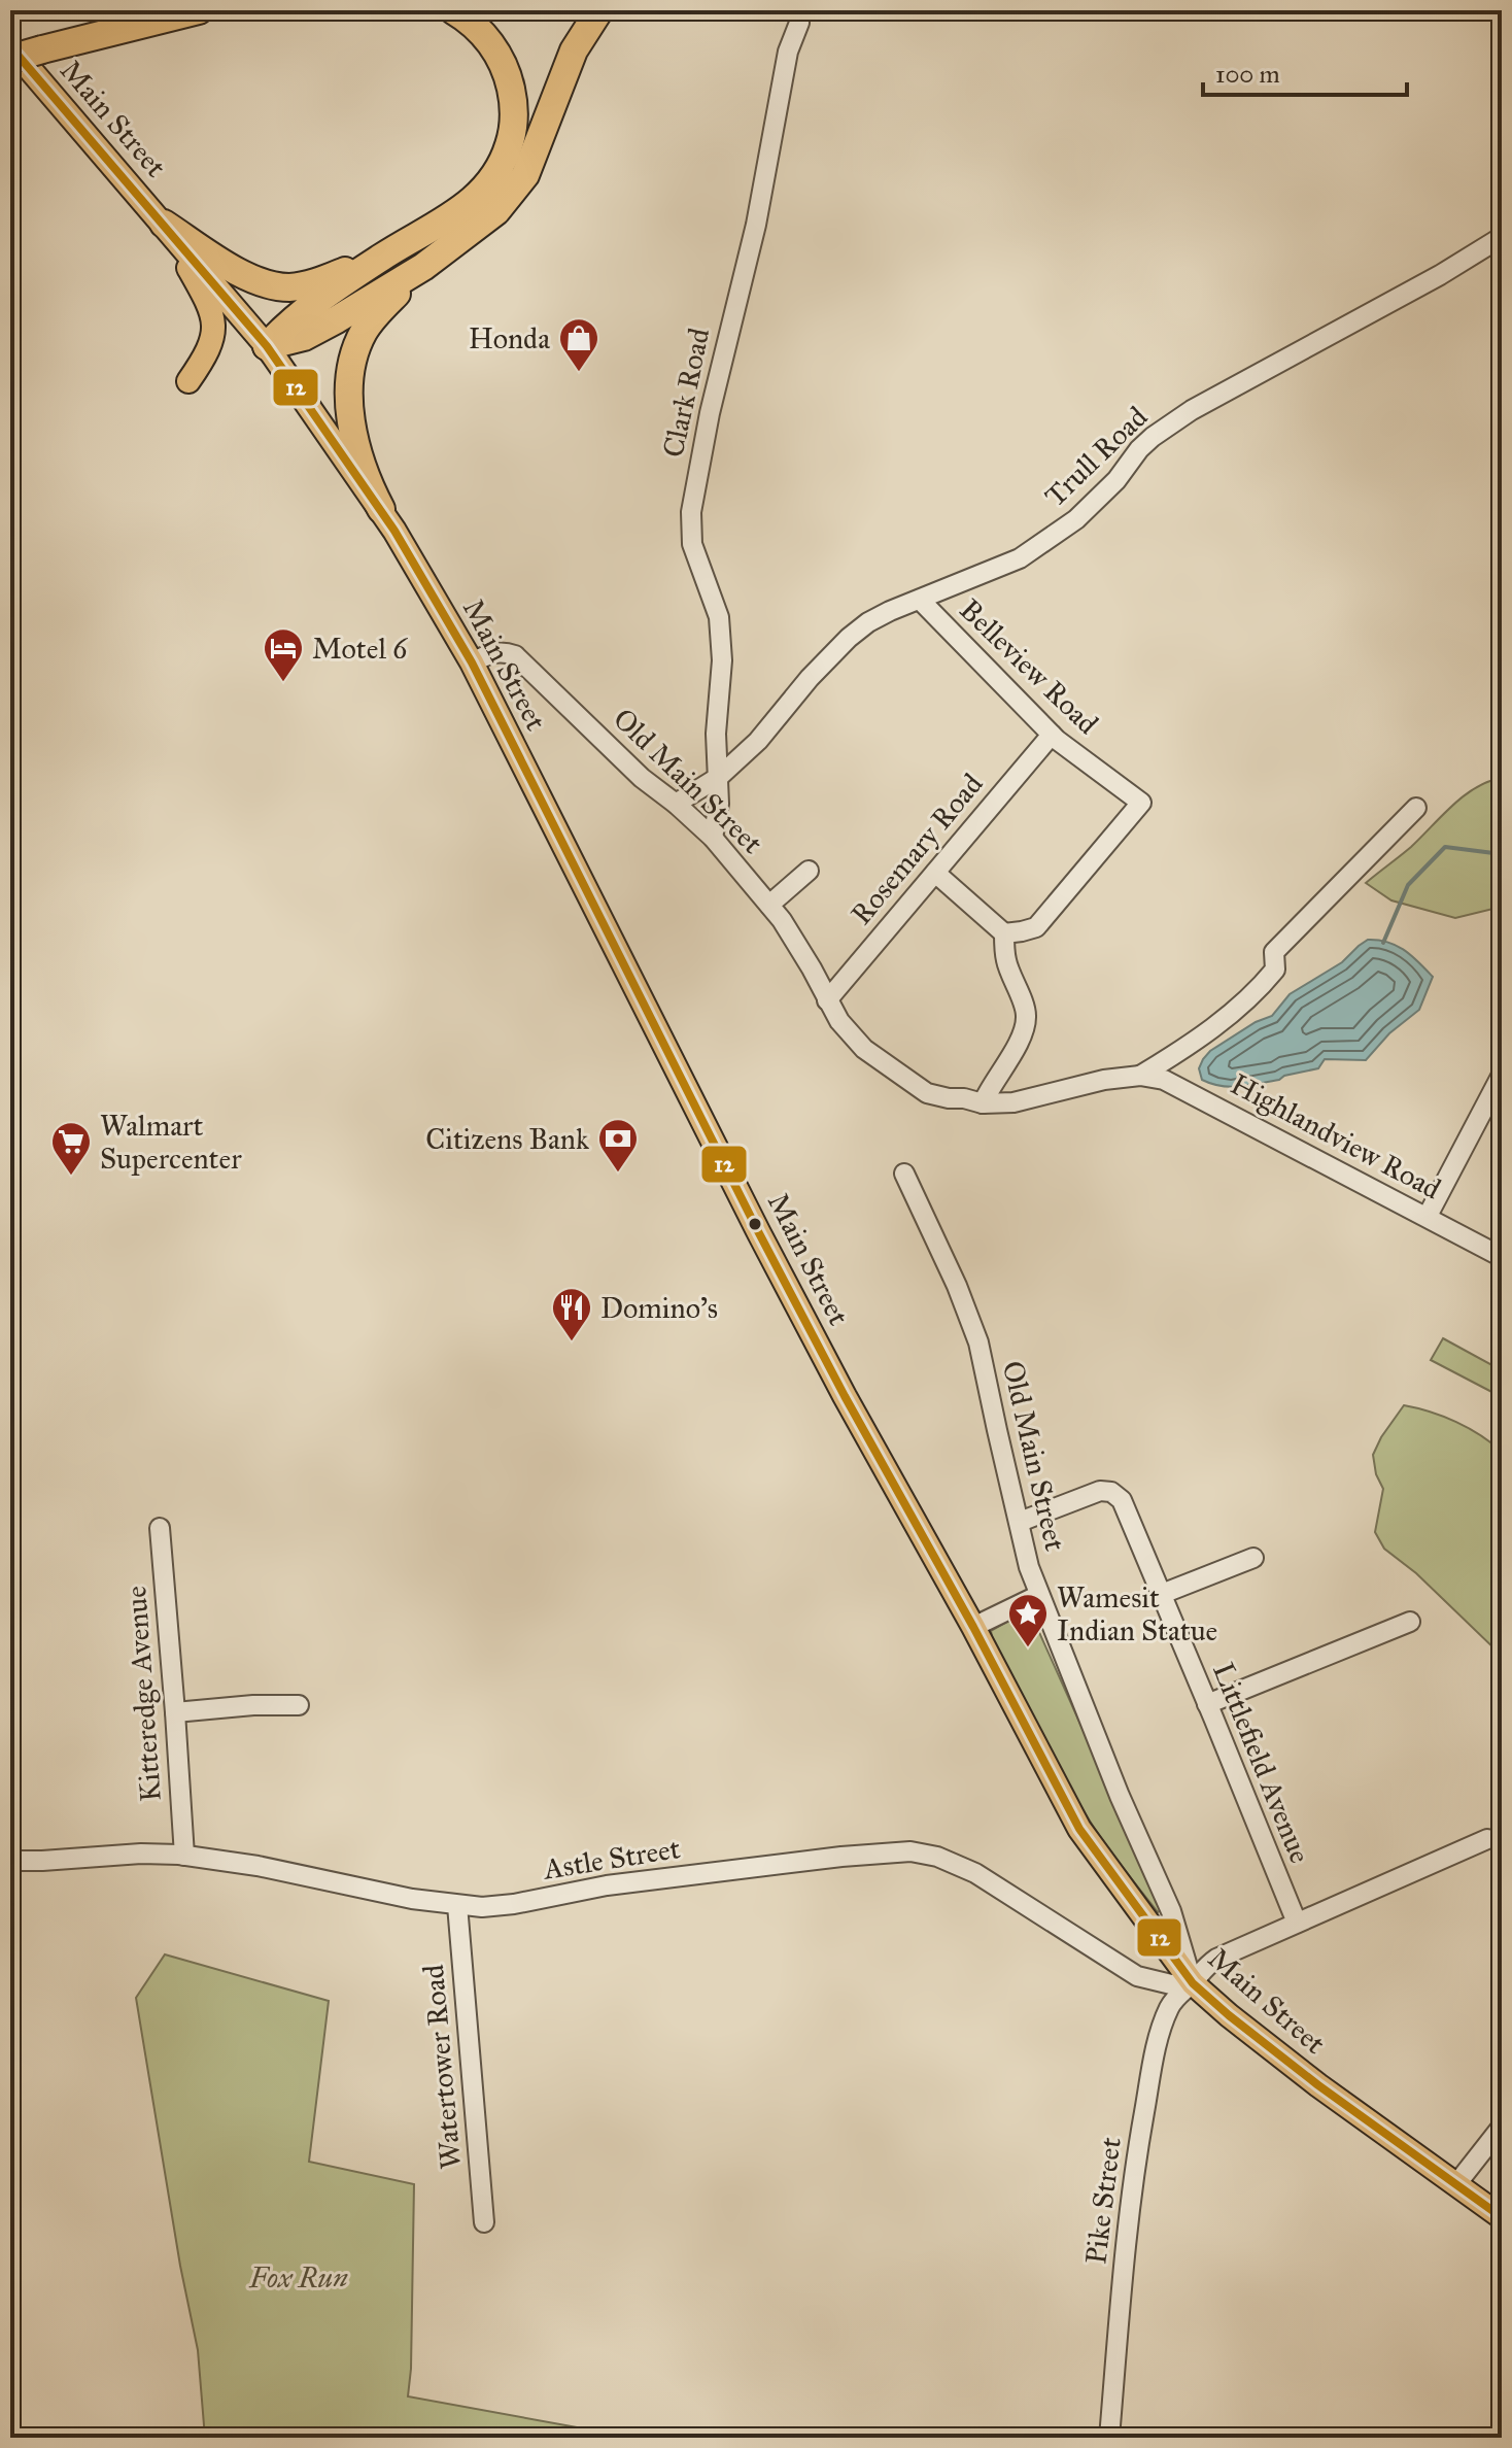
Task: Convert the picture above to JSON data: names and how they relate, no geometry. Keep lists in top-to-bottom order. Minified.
{"streets":{"main road":["Main Street"],"street":["Clark Road","Trull Road","Belleview Road","Old Main Street","Rosemary Road","Highlandview Road","Kitteredge Avenue","Littlefield Avenue","Astle Street","Watertower Road","Pike Street"]},"crossings":[["Main Street","Old Main Street"],["Main Street","Astle Street"],["Main Street","Pike Street"],["Clark Road","Trull Road"],["Trull Road","Belleview Road"],["Trull Road","Old Main Street"],["Belleview Road","Rosemary Road"],["Old Main Street","Rosemary Road"],["Old Main Street","Highlandview Road"],["Old Main Street","Littlefield Avenue"],["Old Main Street","Astle Street"],["Old Main Street","Pike Street"],["Kitteredge Avenue","Astle Street"],["Littlefield Avenue","Pike Street"],["Astle Street","Watertower Road"],["Astle Street","Pike Street"]],"parks":["Fox Run"],"places":{"shop":["Honda"],"hotel":["Motel 6"],"bank":["Citizens Bank"],"supermarket":["Walmart Supercenter"],"restaurant":["Domino's"],"place":["Wamesit Indian Statue"]},"lines":["transit line 12"],"scale_bar":"100 m"}
